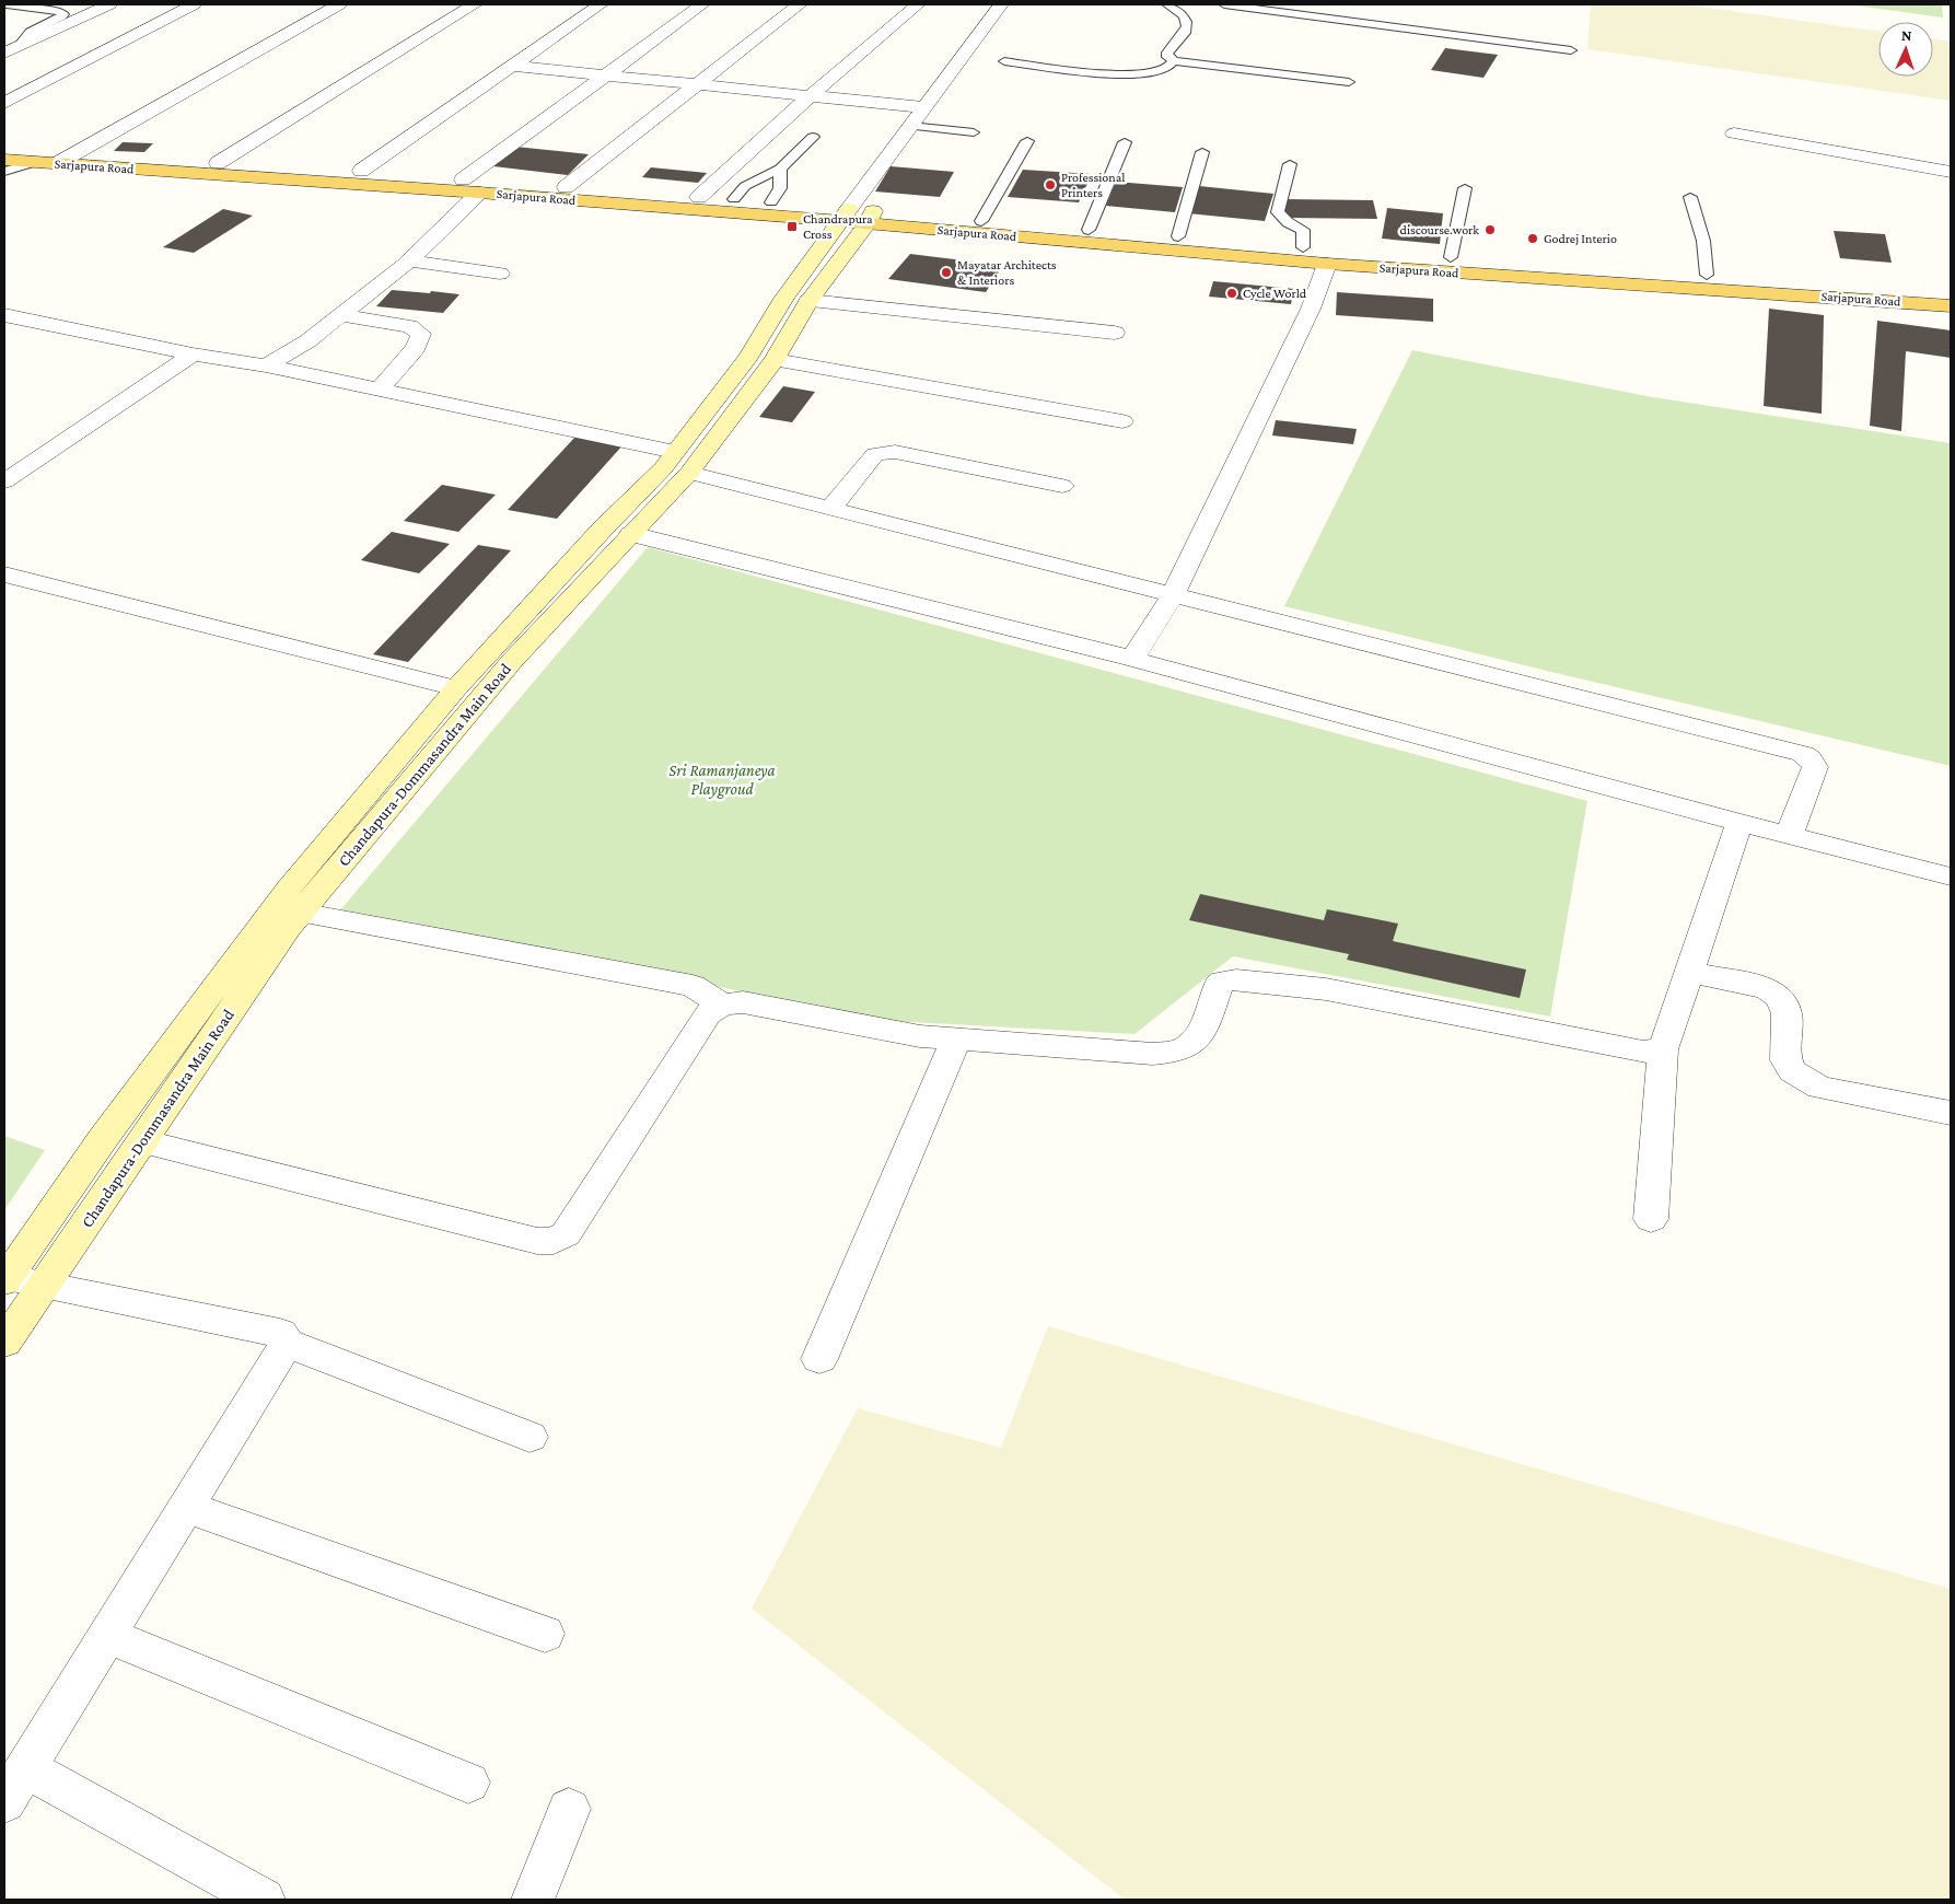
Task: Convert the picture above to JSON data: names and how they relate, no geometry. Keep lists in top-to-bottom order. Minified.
{"streets":{"main road":["Sarjapura Road","Chandapura-Dommasandra Main Road"]},"crossings":[["Sarjapura Road","Chandapura-Dommasandra Main Road"]],"parks":["Sri Ramanjaneya Playgroud"],"places":{"other":["Professional Printers","discourse.work","Godrej Interio","Mayatar Architects & Interiors","Cycle World"],"transit":["Chandrapura Cross"]},"north":"top"}
